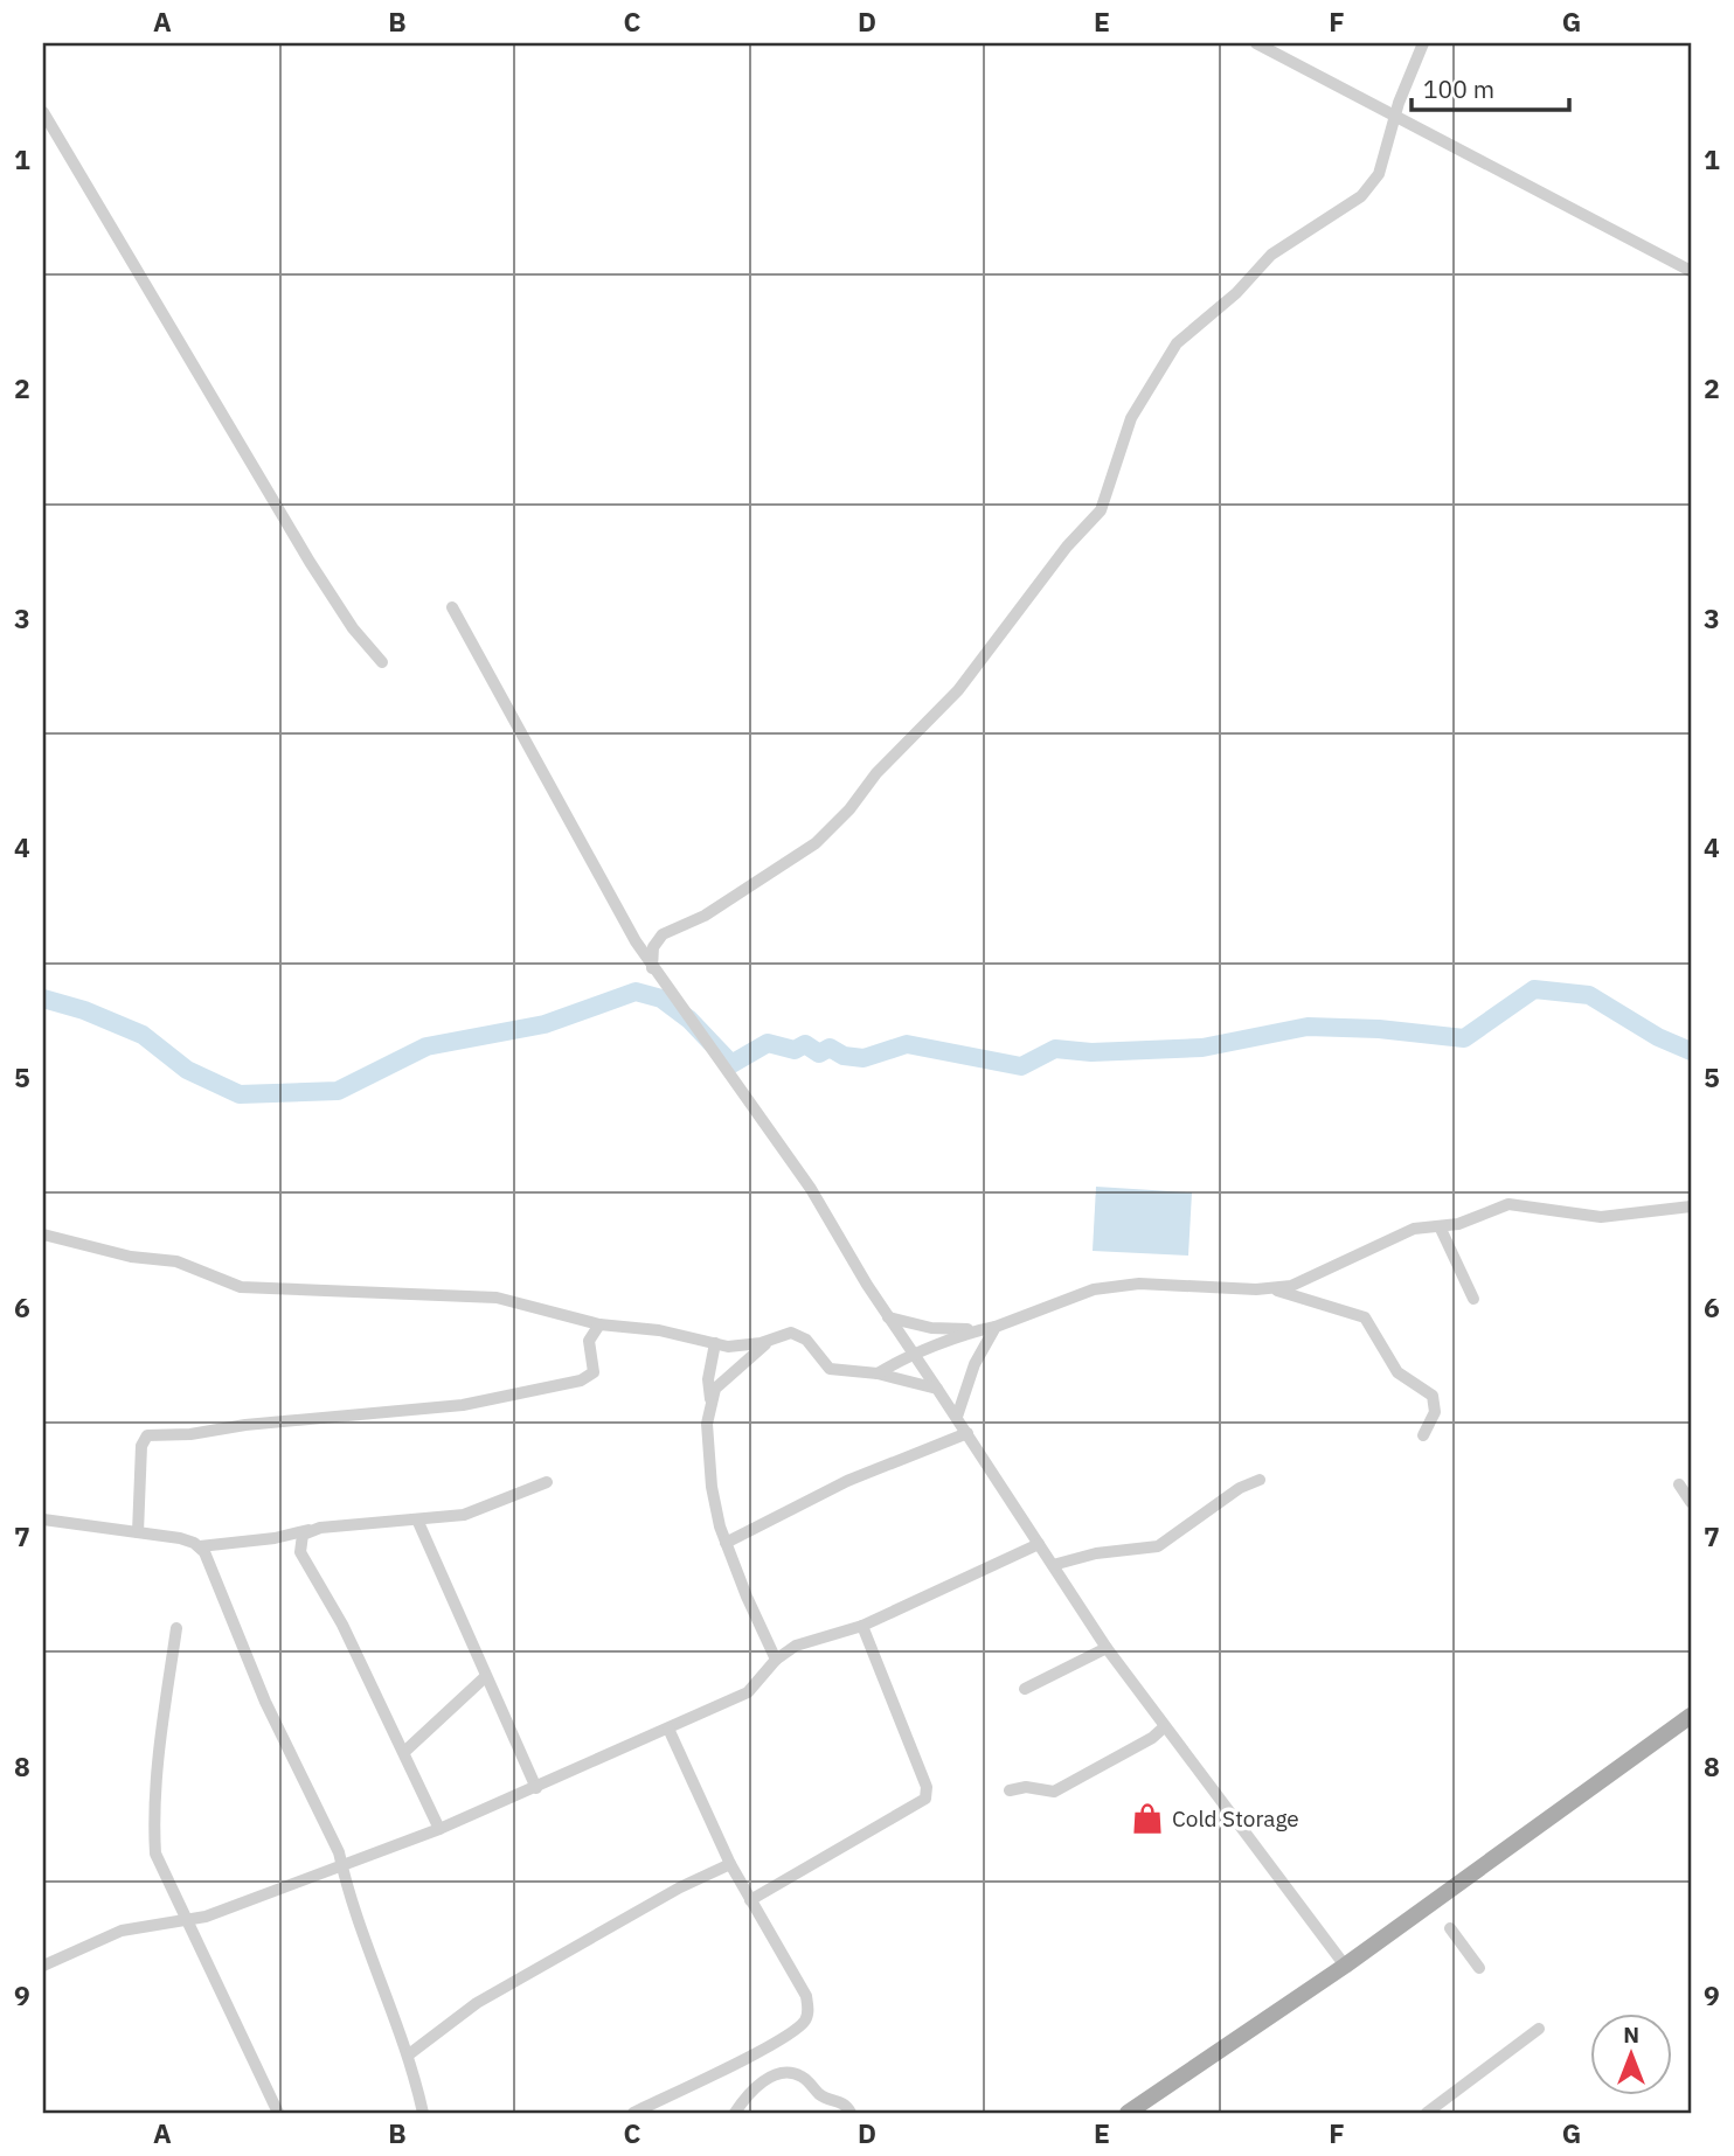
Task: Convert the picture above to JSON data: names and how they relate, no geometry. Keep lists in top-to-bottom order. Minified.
{"places":{"shop":["Cold Storage"]},"scale_bar":"100 m","north":"top","grid":{"columns":["A","B","C","D","E","F","G"],"rows":["1","2","3","4","5","6","7","8","9"]}}
